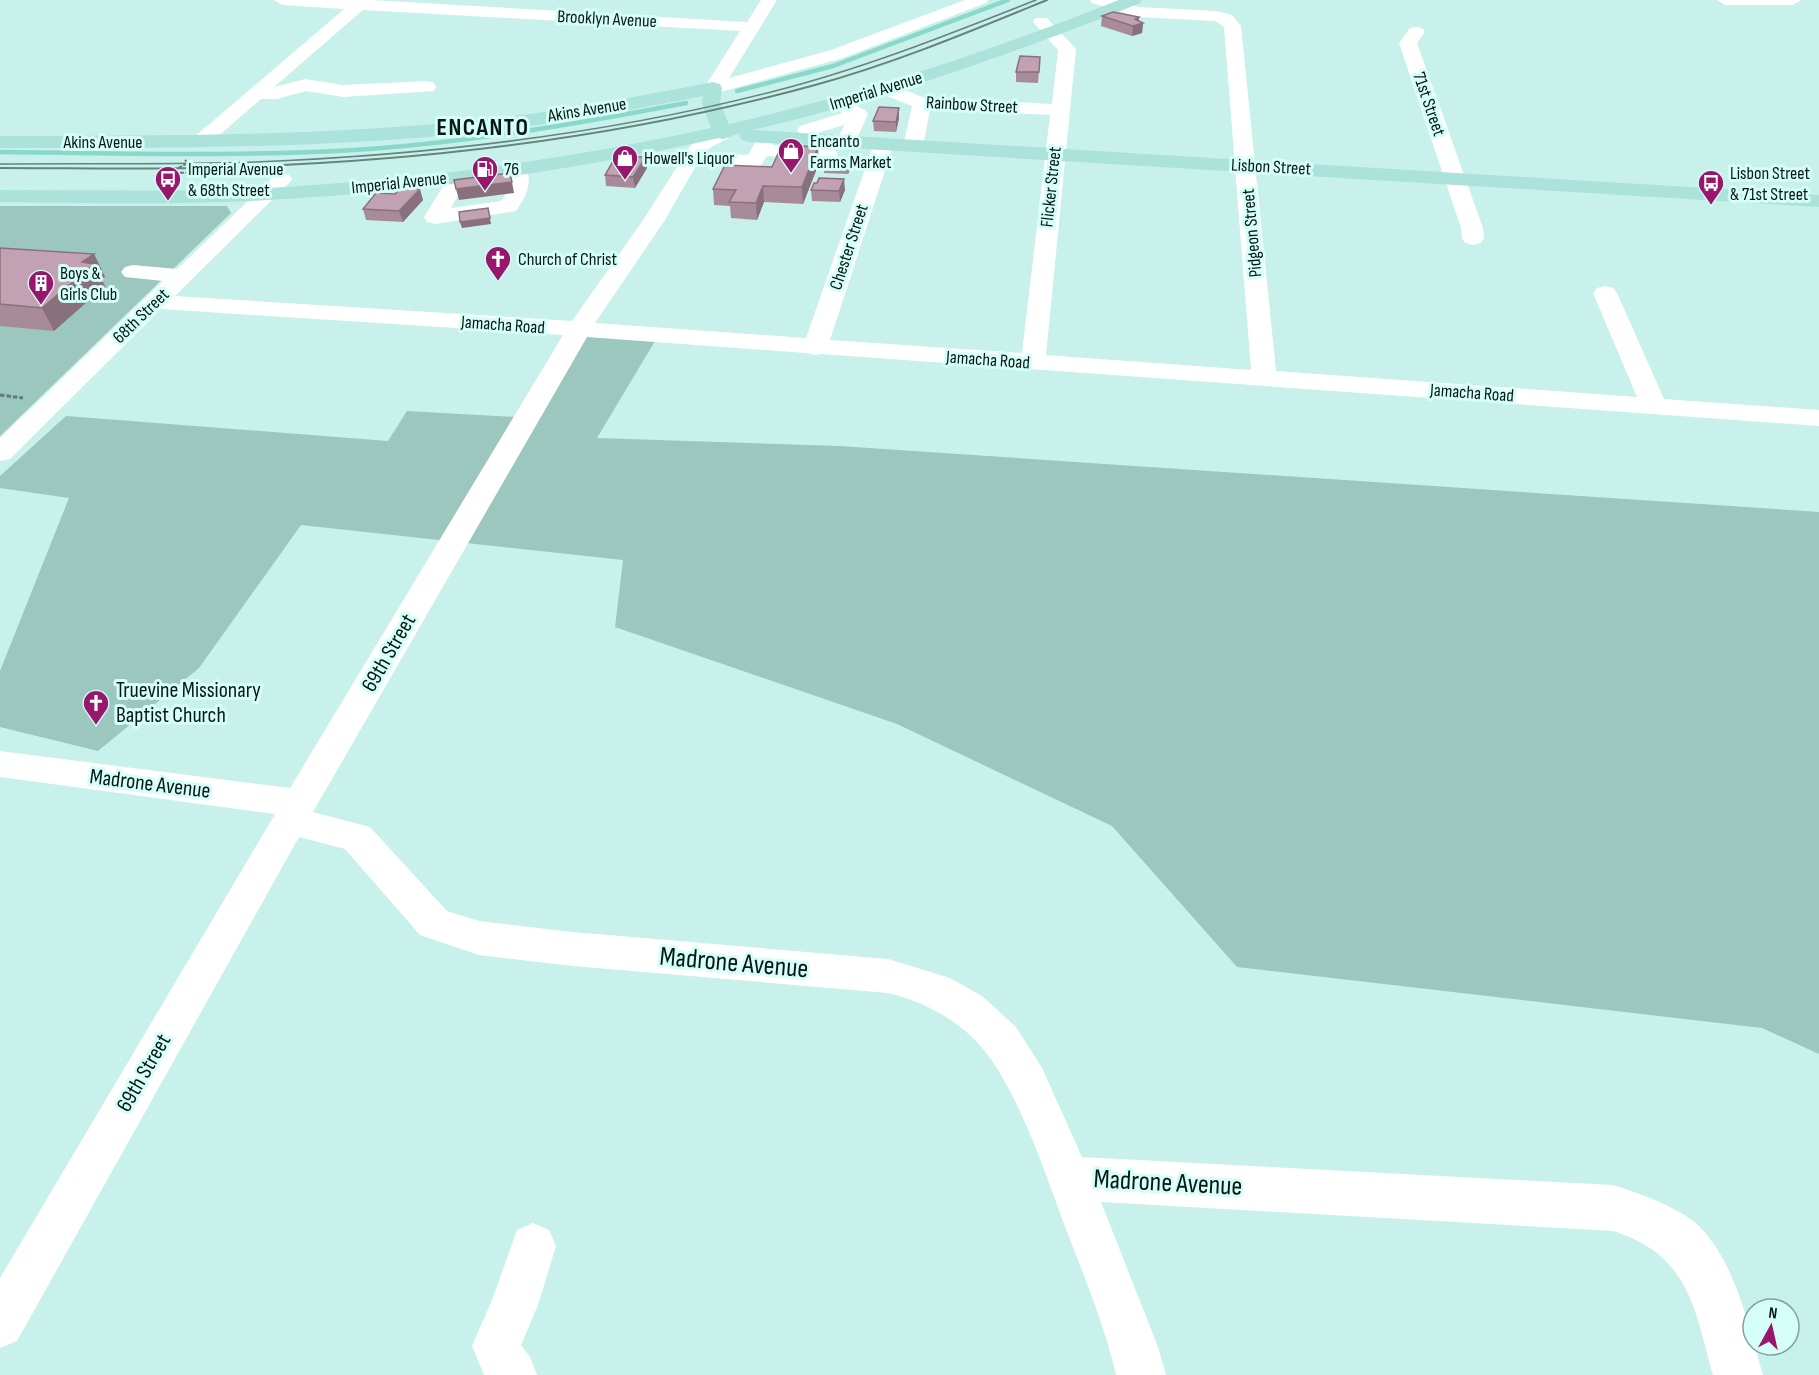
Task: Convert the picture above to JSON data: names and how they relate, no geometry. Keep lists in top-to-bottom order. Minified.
{"streets":{"main road":["Imperial Avenue","Akins Avenue","Lisbon Street"],"street":["Brooklyn Avenue","71st Street","Rainbow Street","Flicker Street","Pidgeon Street","Chester Street","68th Street","Jamacha Road","69th Street","Madrone Avenue"]},"crossings":[["Imperial Avenue","Rainbow Street"],["Imperial Avenue","Lisbon Street"],["Imperial Avenue","Flicker Street"],["Imperial Avenue","Pidgeon Street"],["Imperial Avenue","68th Street"],["Imperial Avenue","69th Street"],["71st Street","Lisbon Street"],["Rainbow Street","Flicker Street"],["Lisbon Street","Flicker Street"],["Lisbon Street","Pidgeon Street"],["Lisbon Street","Chester Street"],["Lisbon Street","69th Street"],["Flicker Street","Jamacha Road"],["Pidgeon Street","Jamacha Road"],["Chester Street","Jamacha Road"],["68th Street","Jamacha Road"],["Jamacha Road","69th Street"],["69th Street","Madrone Avenue"]],"districts":["ENCANTO"],"places":{"shop":["Encanto Farms Market","Howell's Liquor"],"fuel station":["76"],"bus stop":["Imperial Avenue & 68th Street","Lisbon Street & 71st Street"],"church":["Church of Christ","Truevine Missionary Baptist Church"],"building":["Boys & Girls Club"]},"north":"top"}
